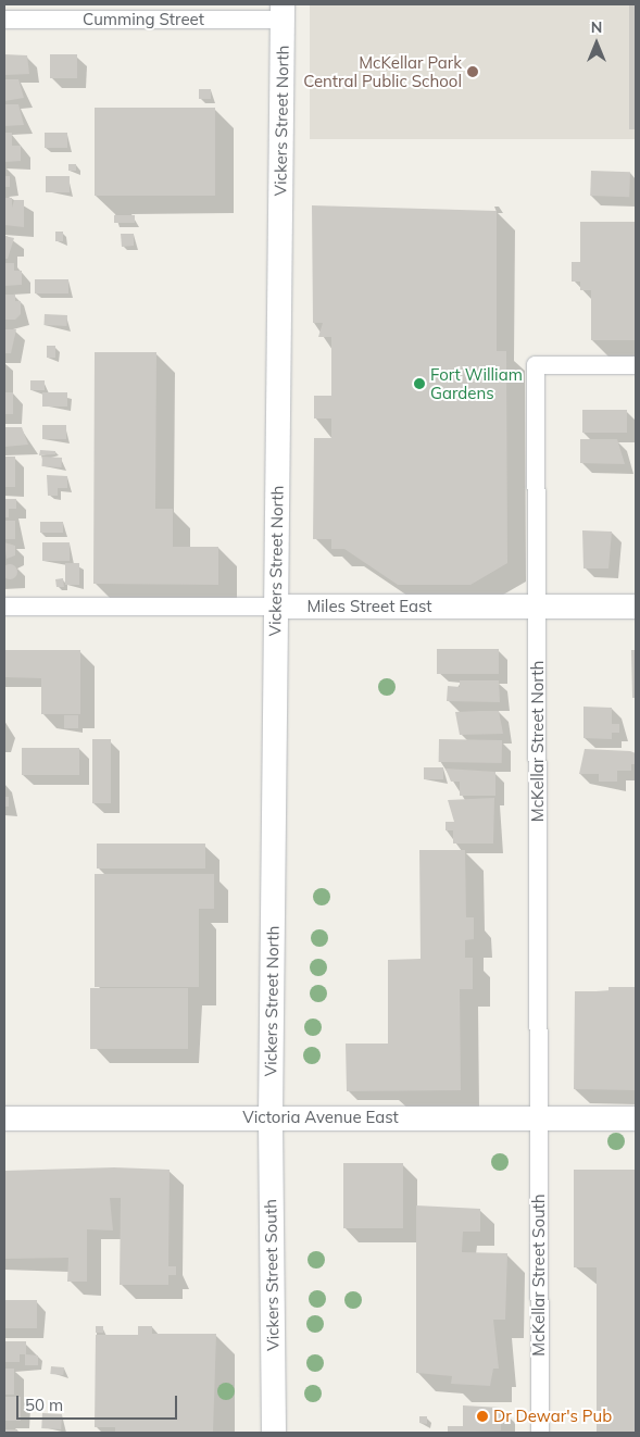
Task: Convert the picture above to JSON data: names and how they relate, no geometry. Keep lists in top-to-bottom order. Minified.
{"streets":{"street":["Cumming Street","Vickers Street North","Miles Street East","McKellar Street North","Victoria Avenue East","Vickers Street South","McKellar Street South"]},"crossings":[["Cumming Street","Vickers Street North"],["Vickers Street North","Miles Street East"],["Vickers Street North","Victoria Avenue East"],["Vickers Street North","Vickers Street South"],["Miles Street East","McKellar Street North"],["McKellar Street North","Victoria Avenue East"],["McKellar Street North","McKellar Street South"],["Victoria Avenue East","Vickers Street South"],["Victoria Avenue East","McKellar Street South"]],"places":["McKellar Park Central Public School","Fort William Gardens","Dr Dewar's Pub"],"scale_bar":"50 m","north":"top"}
